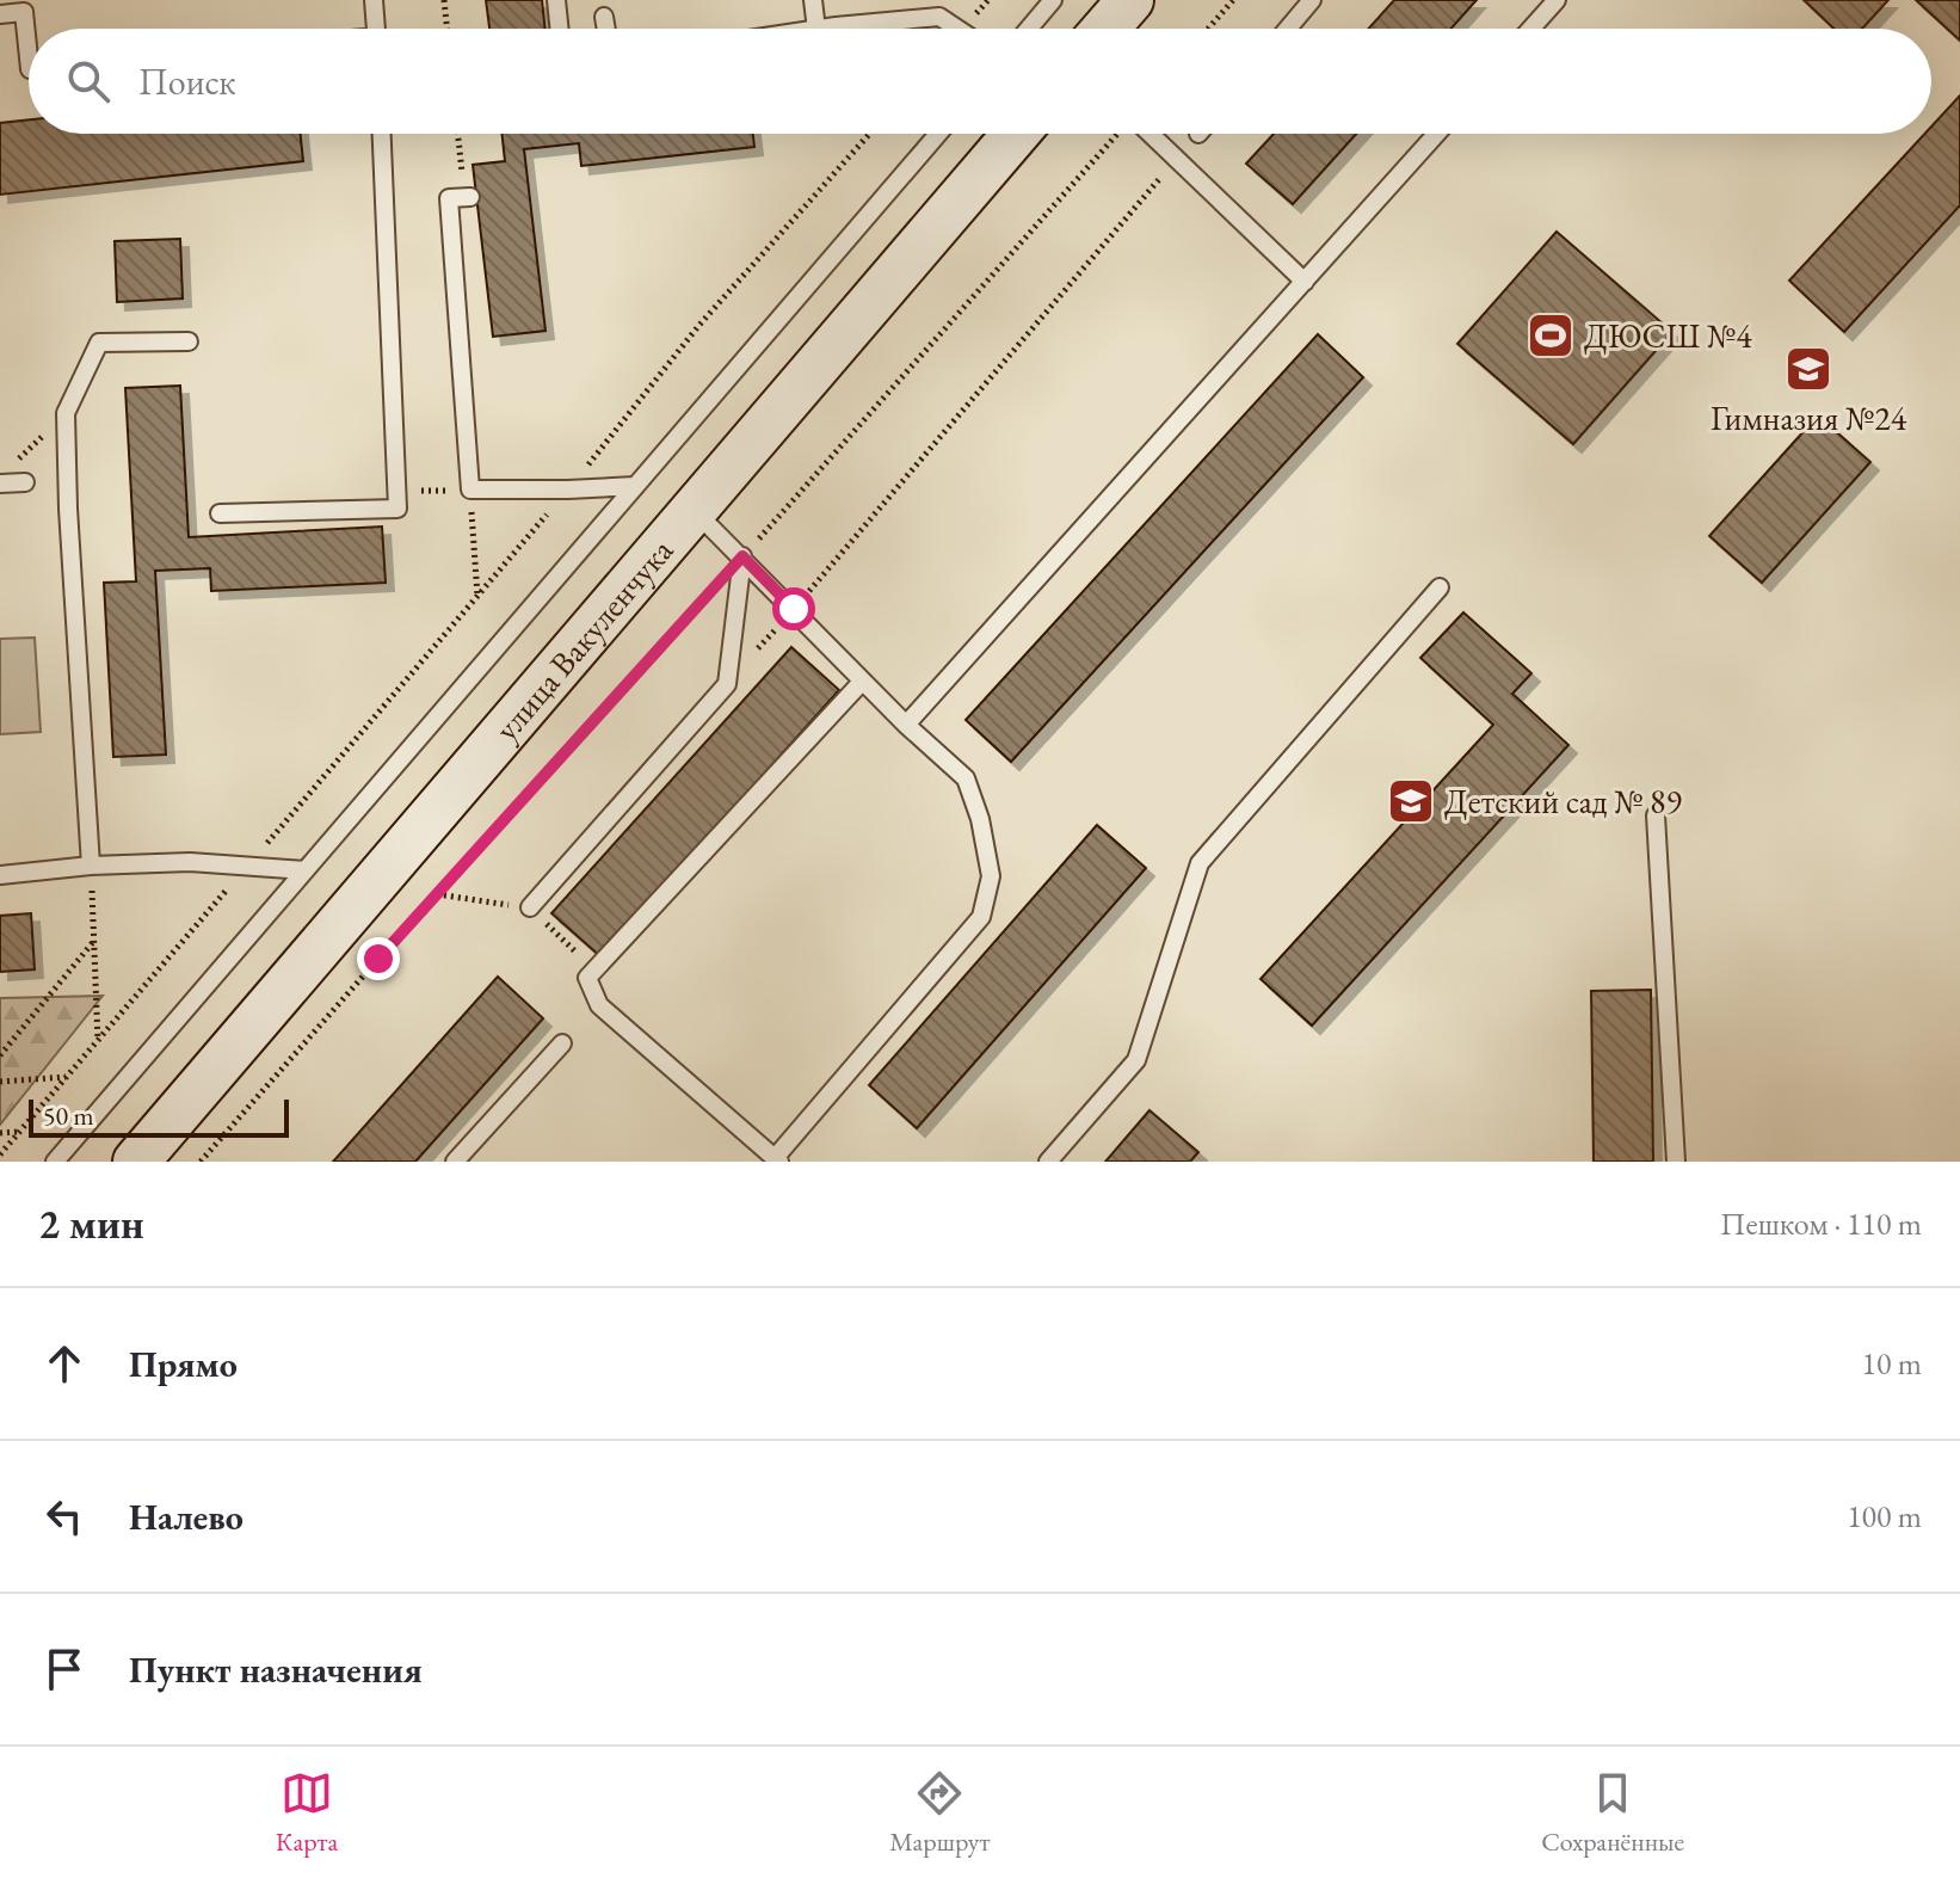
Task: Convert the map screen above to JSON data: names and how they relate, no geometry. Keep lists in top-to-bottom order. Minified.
{"streets":{"main road":["улица Вакуленчука"]},"places":{"sports":["ДЮСШ №4"],"school or university":["Гимназия №24","Детский сад № 89"]},"scale_bar":"50 m","page":{"search":"Поиск","scale":"50 m","heading":["2 мин","Пешком · 110 m"],"list":[["Прямо","10 m"],["Налево","100 m"],"Пункт назначения"],"nav":["Карта","Маршрут","Сохранённые"]}}
